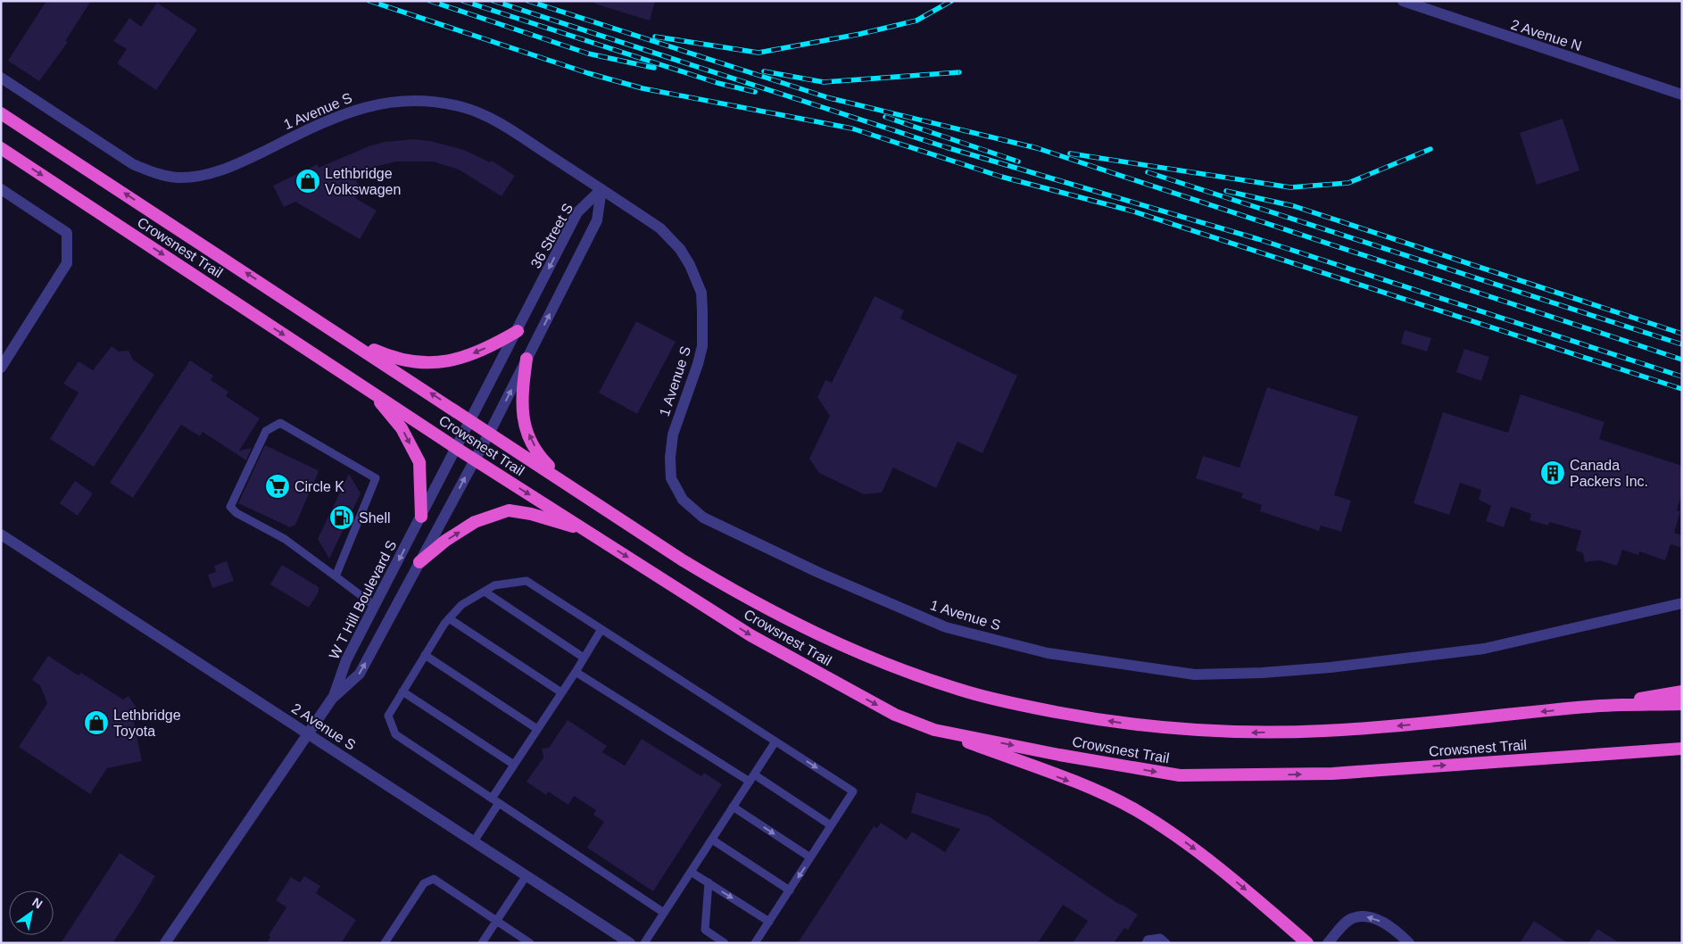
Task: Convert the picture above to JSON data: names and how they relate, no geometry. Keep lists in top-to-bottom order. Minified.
{"streets":{"highway":["Crowsnest Trail"],"street":["2 Avenue N","1 Avenue S","36 Street S","W T Hill Boulevard S","2 Avenue S"]},"crossings":[["1 Avenue S","36 Street S"],["36 Street S","Crowsnest Trail"],["36 Street S","W T Hill Boulevard S"],["Crowsnest Trail","W T Hill Boulevard S"],["W T Hill Boulevard S","2 Avenue S"]],"places":{"shop":["Lethbridge Volkswagen","Lethbridge Toyota"],"building":["Canada Packers Inc."],"supermarket":["Circle K"],"fuel station":["Shell"]},"north":"top right"}
